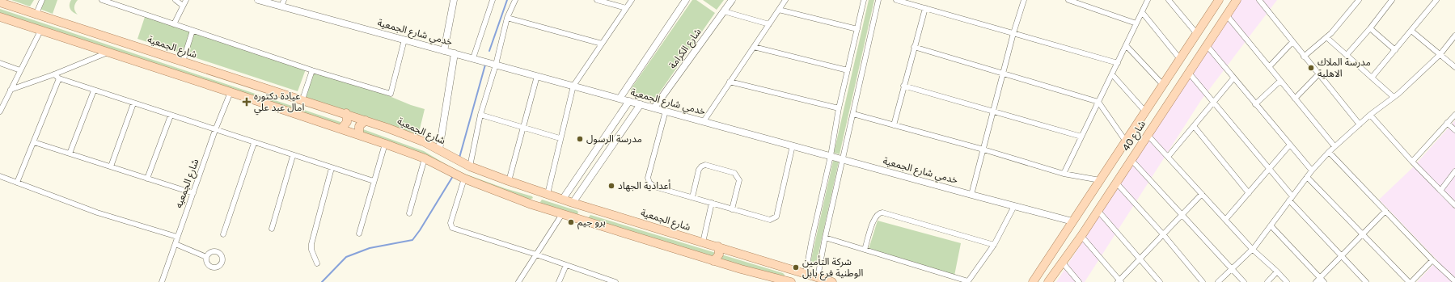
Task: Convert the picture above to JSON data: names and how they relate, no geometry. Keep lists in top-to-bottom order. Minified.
{"streets":{"main road":["شارع الجمعية","شارع 40"],"street":["خدمي شارع الجمعية","شارع الكرامة","شارع الجمعيه"]},"crossings":[["خدمي شارع الجمعية","شارع الكرامة"],["خدمي شارع الجمعية","شارع 40"]],"places":{"other":["مدرسة الملاك الاهلية","مدرسة الرسول","أعدادية الجهاد","برو جيم","شركة التأمين الوطنية فرع بابل"],"health":["عيادة دكتوره امال عبد علي"]}}
